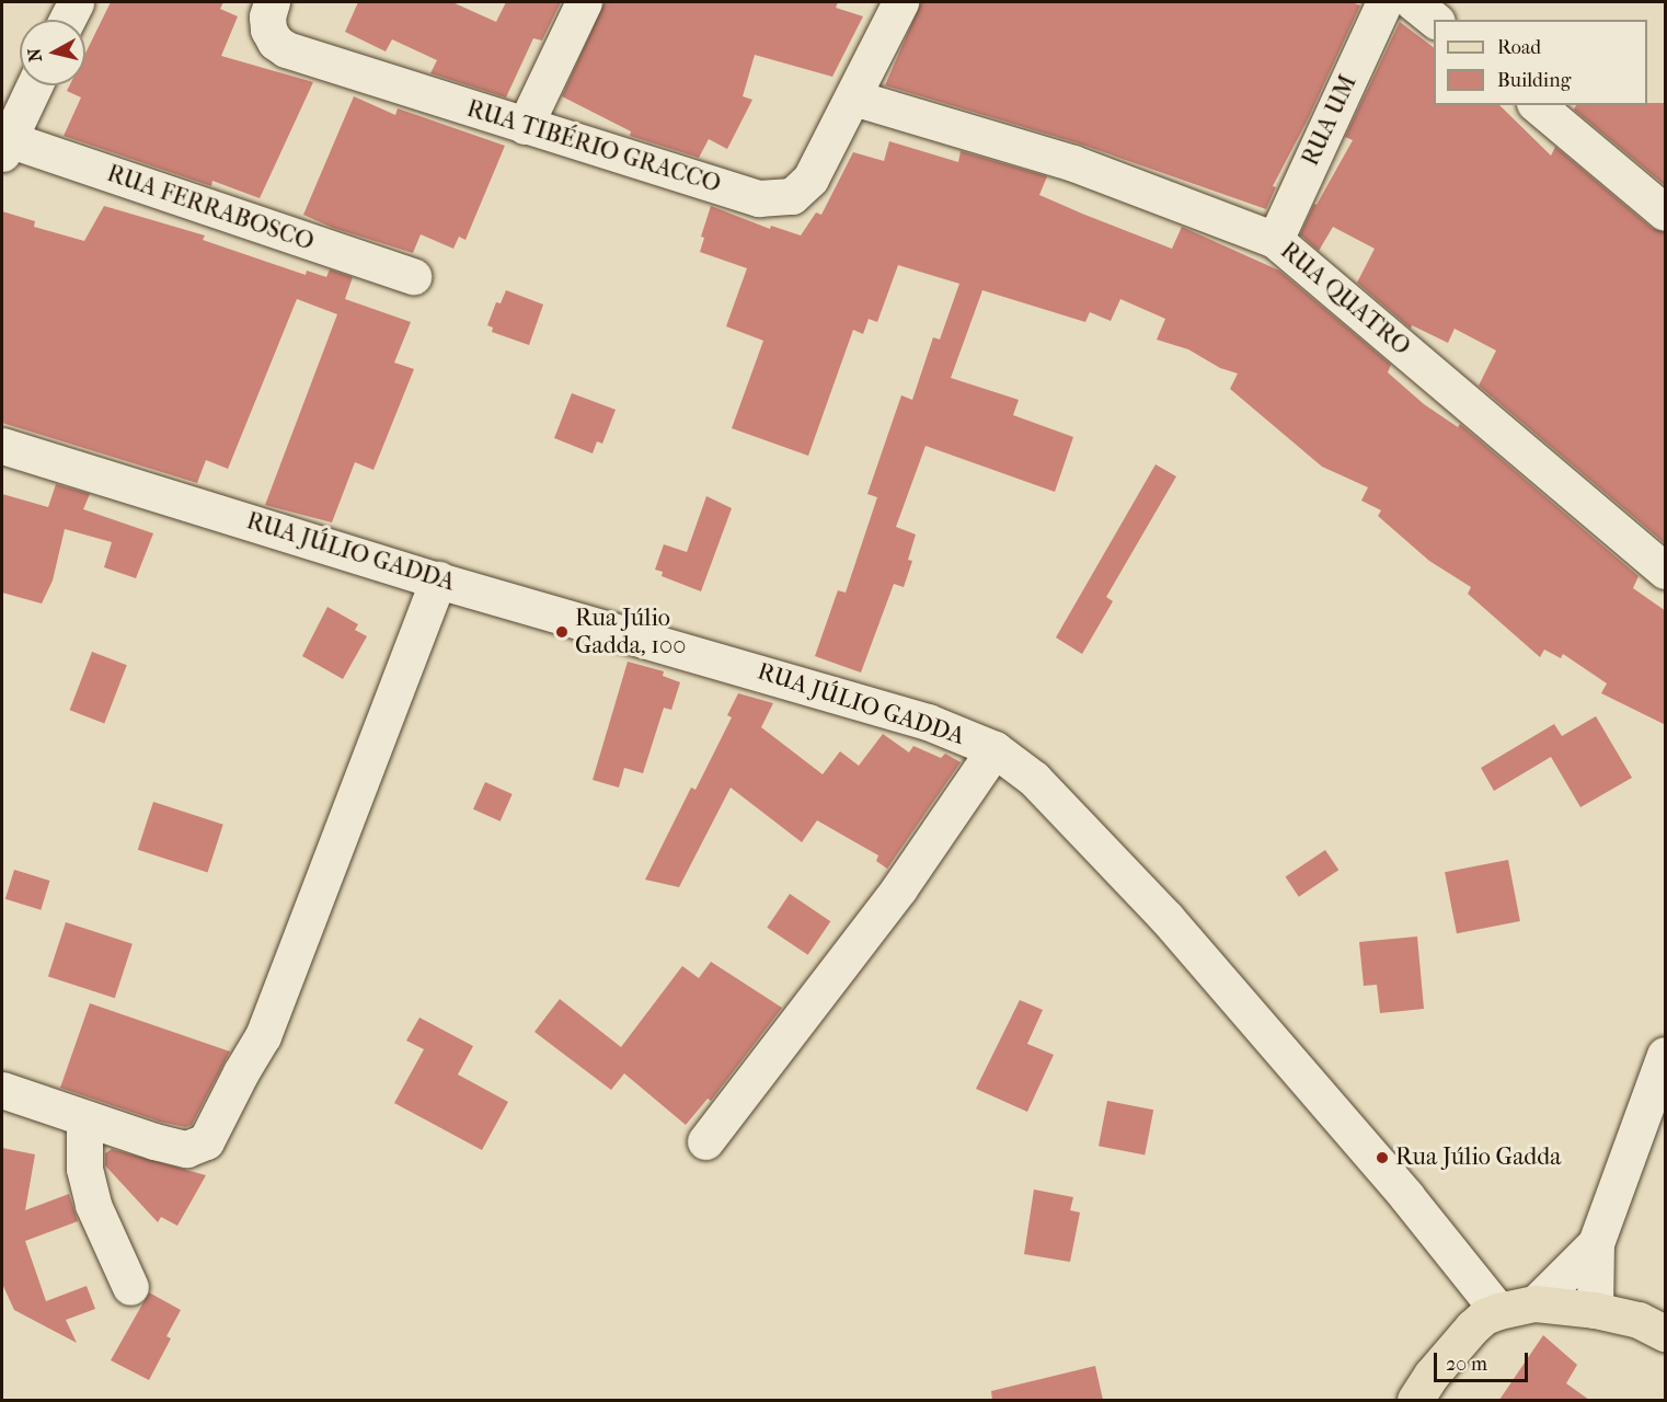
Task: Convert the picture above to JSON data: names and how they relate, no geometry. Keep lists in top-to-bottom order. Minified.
{"streets":{"street":["RUA UM","RUA TIBÉRIO GRACCO","RUA FERRABOSCO","RUA QUATRO","RUA JÚLIO GADDA"]},"crossings":[["RUA UM","RUA QUATRO"],["RUA TIBÉRIO GRACCO","RUA QUATRO"]],"places":["Rua Júlio Gadda, 100","Rua Júlio Gadda"],"legend":["Road","Building"],"scale_bar":"20 m","north":"left"}
